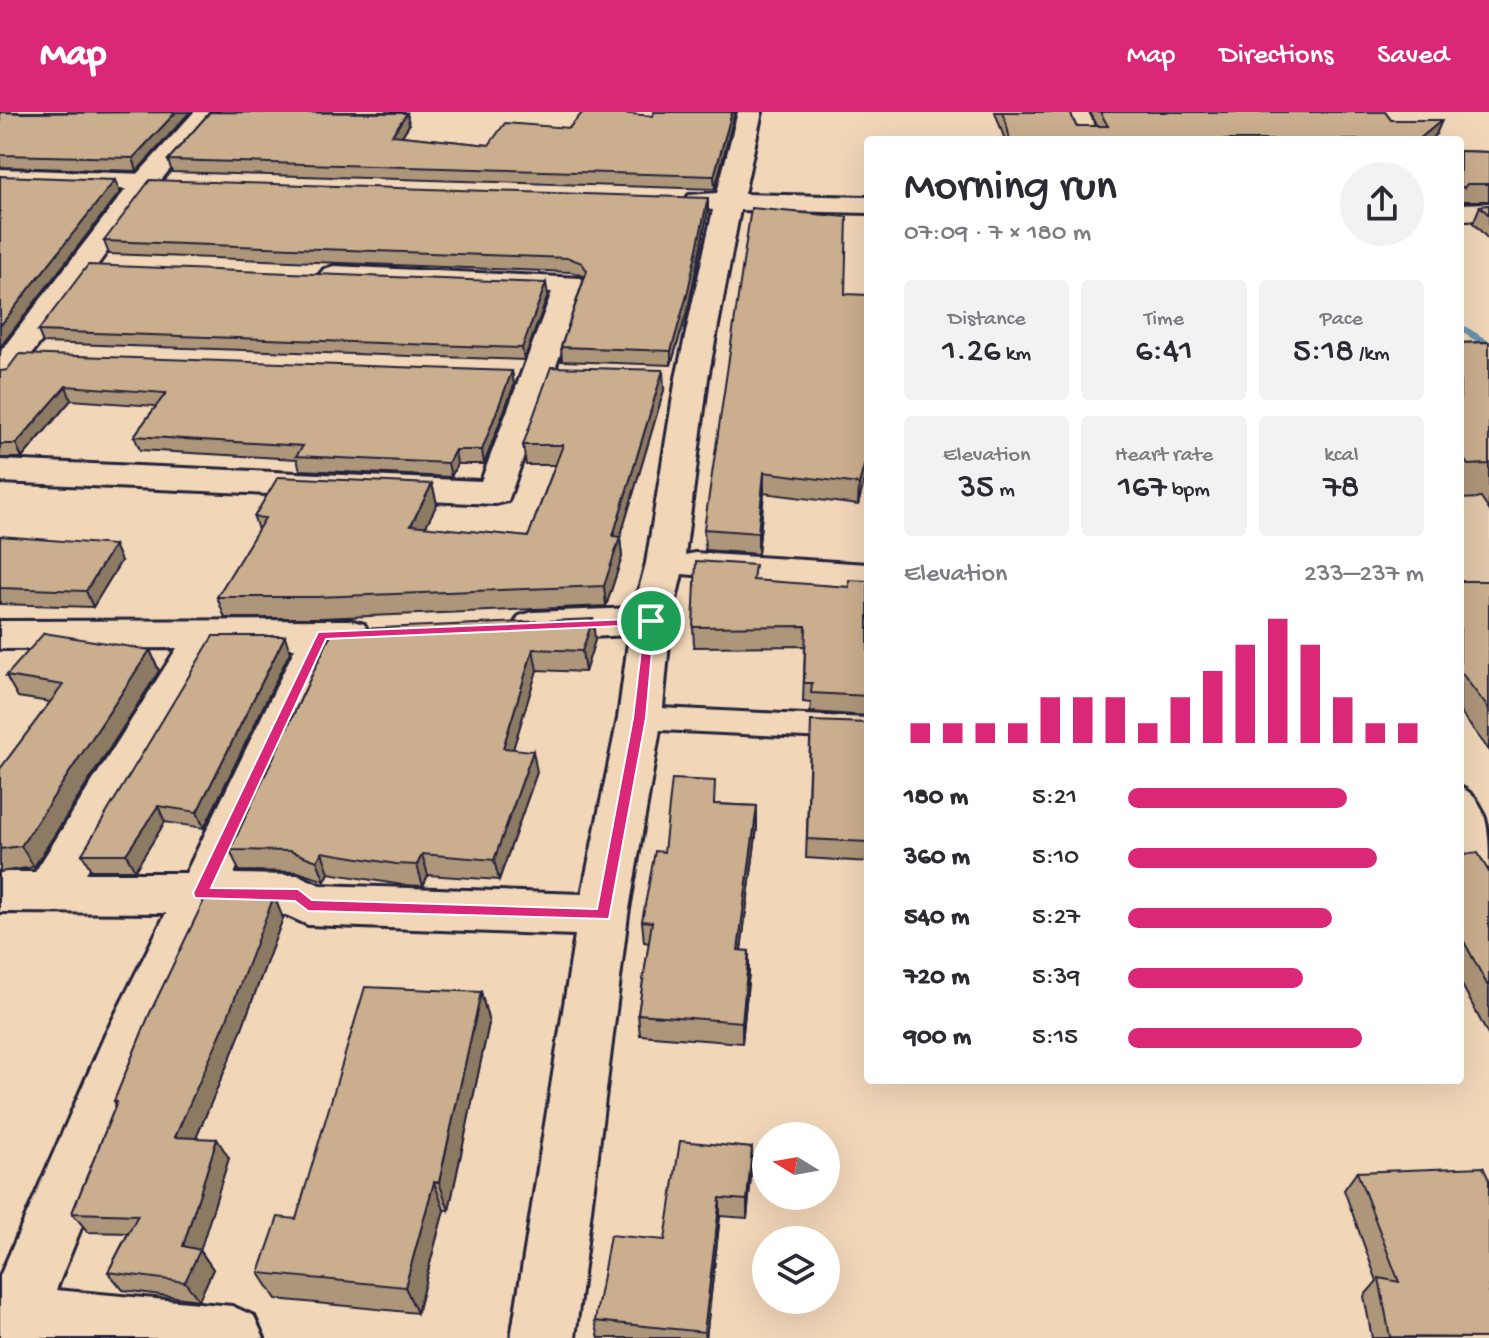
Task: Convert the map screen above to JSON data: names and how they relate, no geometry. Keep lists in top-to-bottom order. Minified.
{"north":"left","page":{"header":"Map","nav":["Map","Directions","Saved"],"heading":["Morning run","07:09 · 7 × 180 m"],"stats":[["Distance","1.26 km"],["Time","6:41"],["Pace","5:18 /km"],["Elevation","35 m"],["Heart rate","167 bpm"],["kcal","78"]],"chart":["Elevation","233–237 m"],"list":[{"name":"180 m","note":"5:21"},{"name":"360 m","note":"5:10"},{"name":"540 m","note":"5:27"},{"name":"720 m","note":"5:39"},{"name":"900 m","note":"5:15"}]}}
